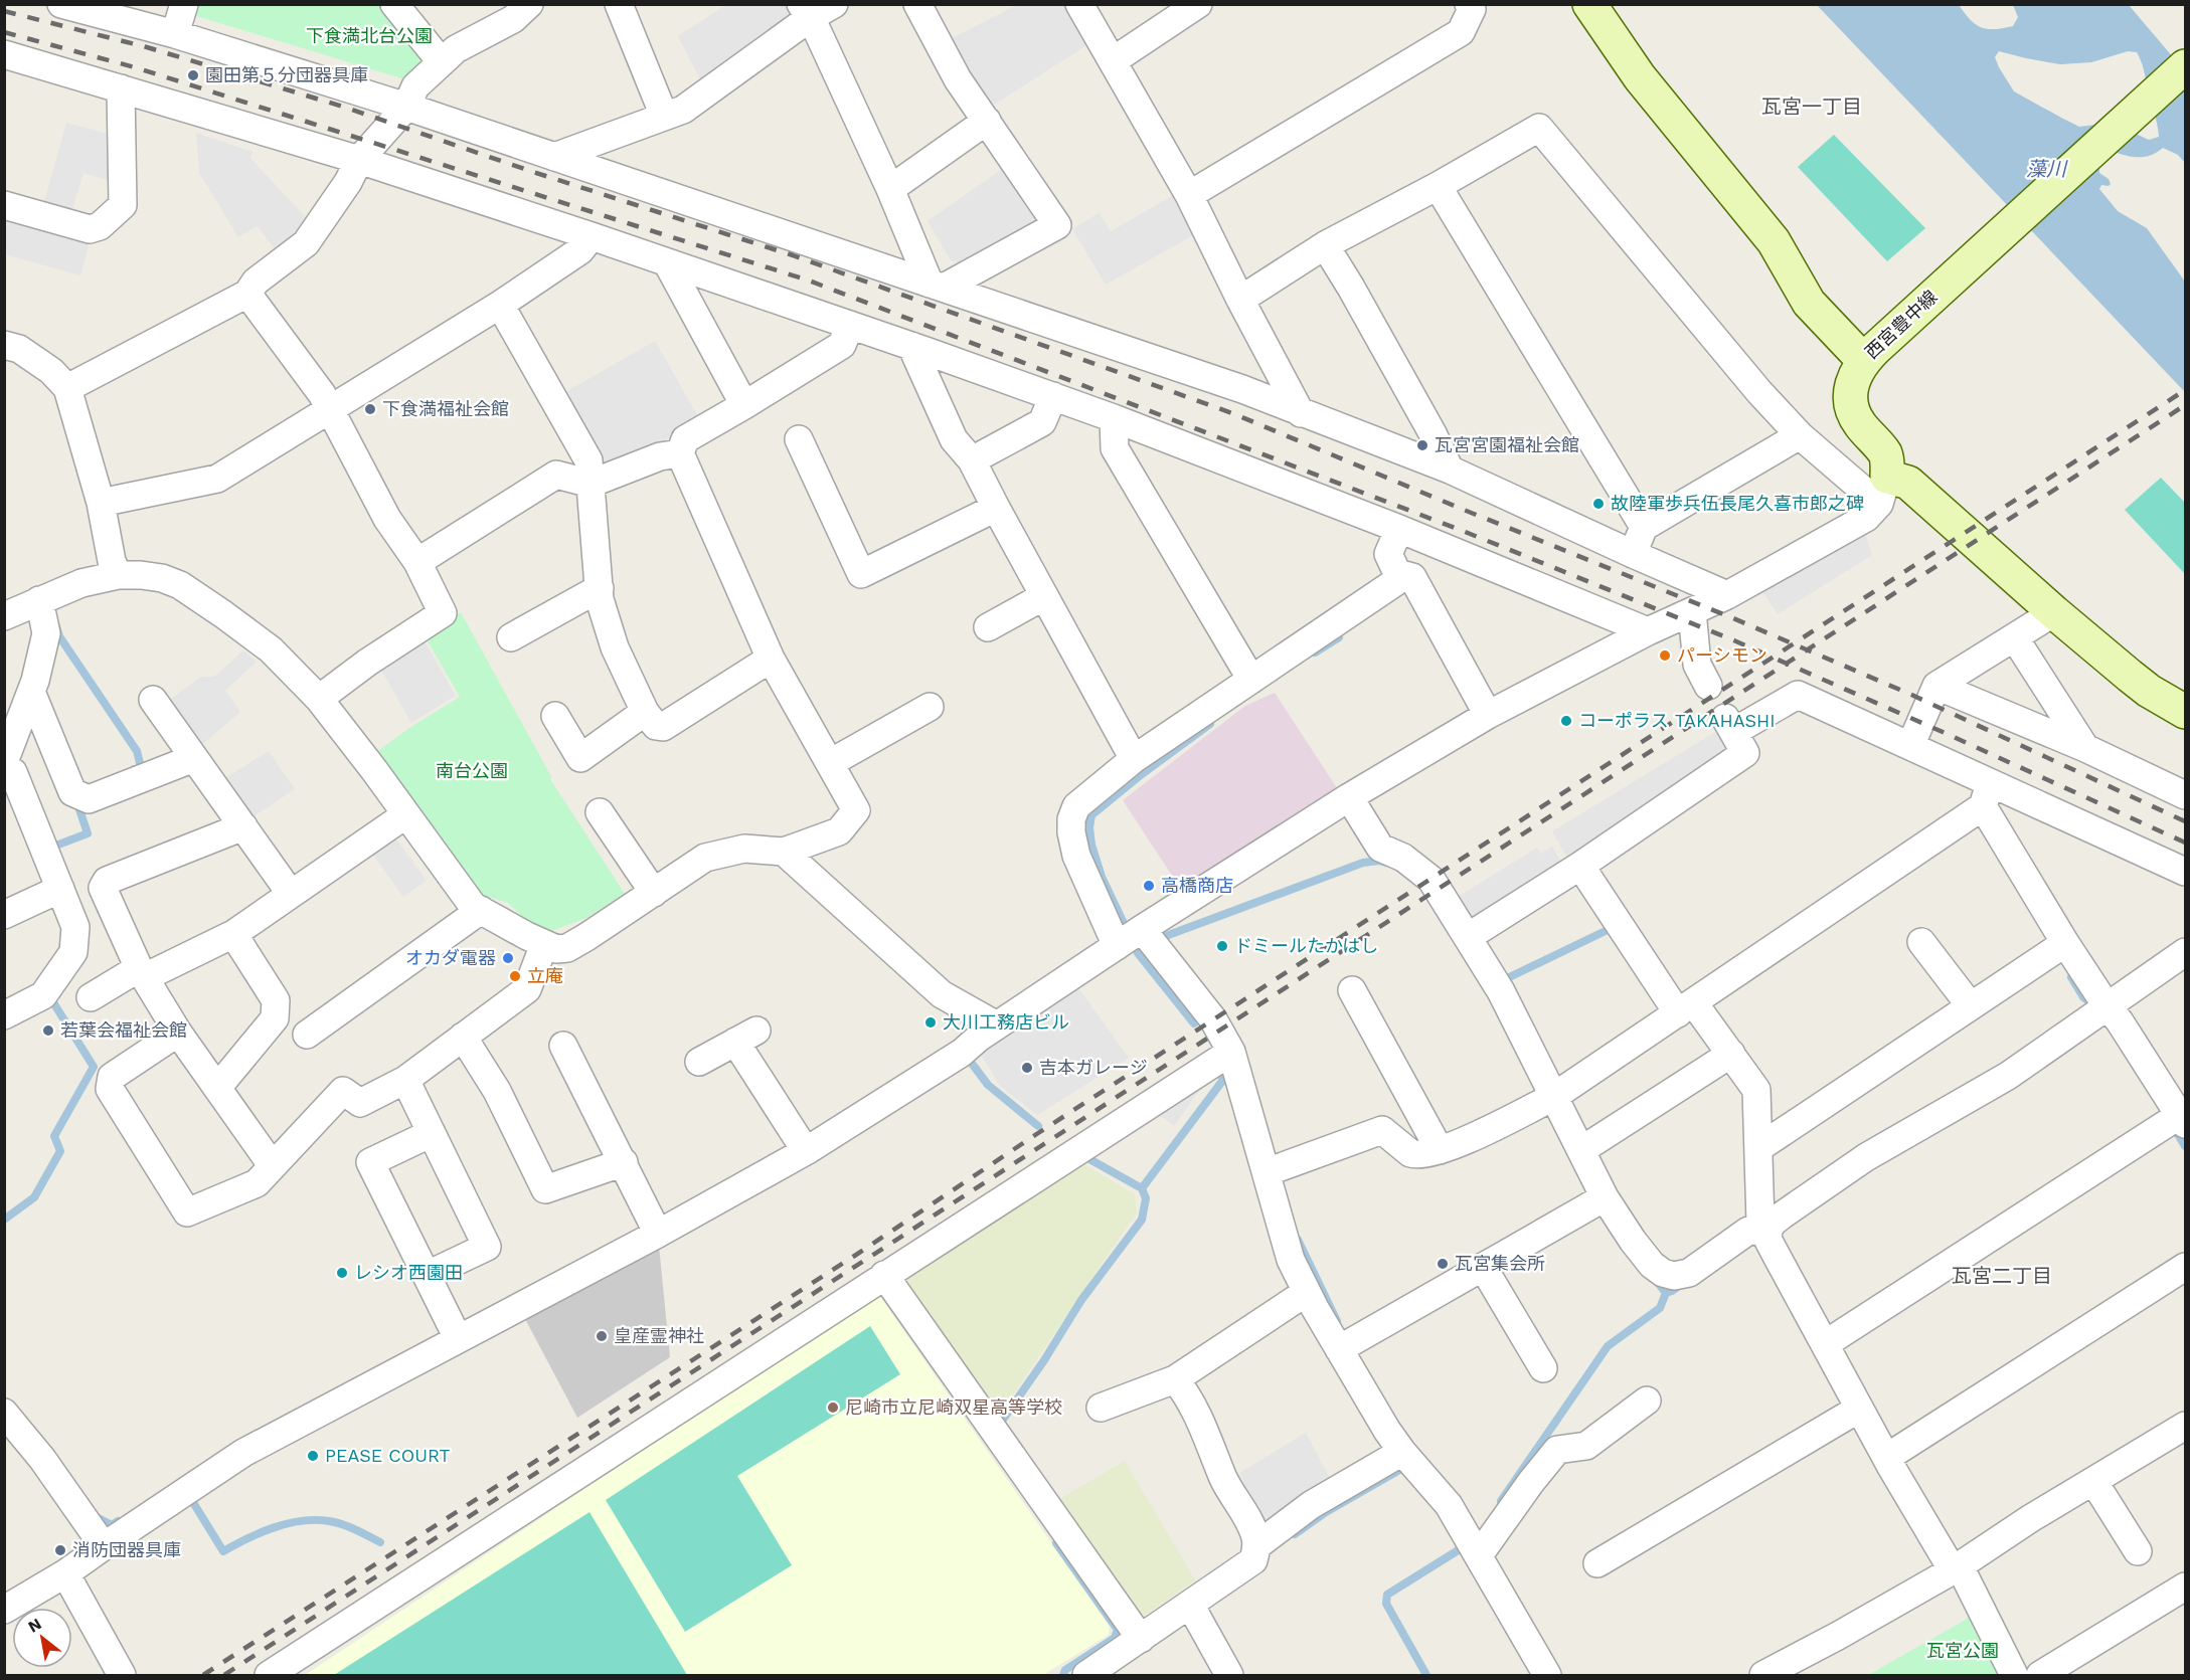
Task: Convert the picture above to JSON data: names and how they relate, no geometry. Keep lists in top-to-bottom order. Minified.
{"streets":{"main road":["西宮豊中線"]},"districts":["瓦宮一丁目","瓦宮二丁目"],"water":["藻川"],"parks":["下食満北台公園","南台公園","瓦宮公園"],"places":["園田第５分団器具庫","下食満福祉会館","瓦宮宮園福祉会館","故陸軍歩兵伍長尾久喜市郎之碑","パーシモン","コーポラス TAKAHASHI","高橋商店","ドミールたかはし","オカダ電器","立庵","大川工務店ビル","若葉会福祉会館","吉本ガレージ","瓦宮集会所","レシオ西園田","皇産霊神社","尼崎市立尼崎双星高等学校","PEASE COURT","消防団器具庫"],"north":"top left"}
